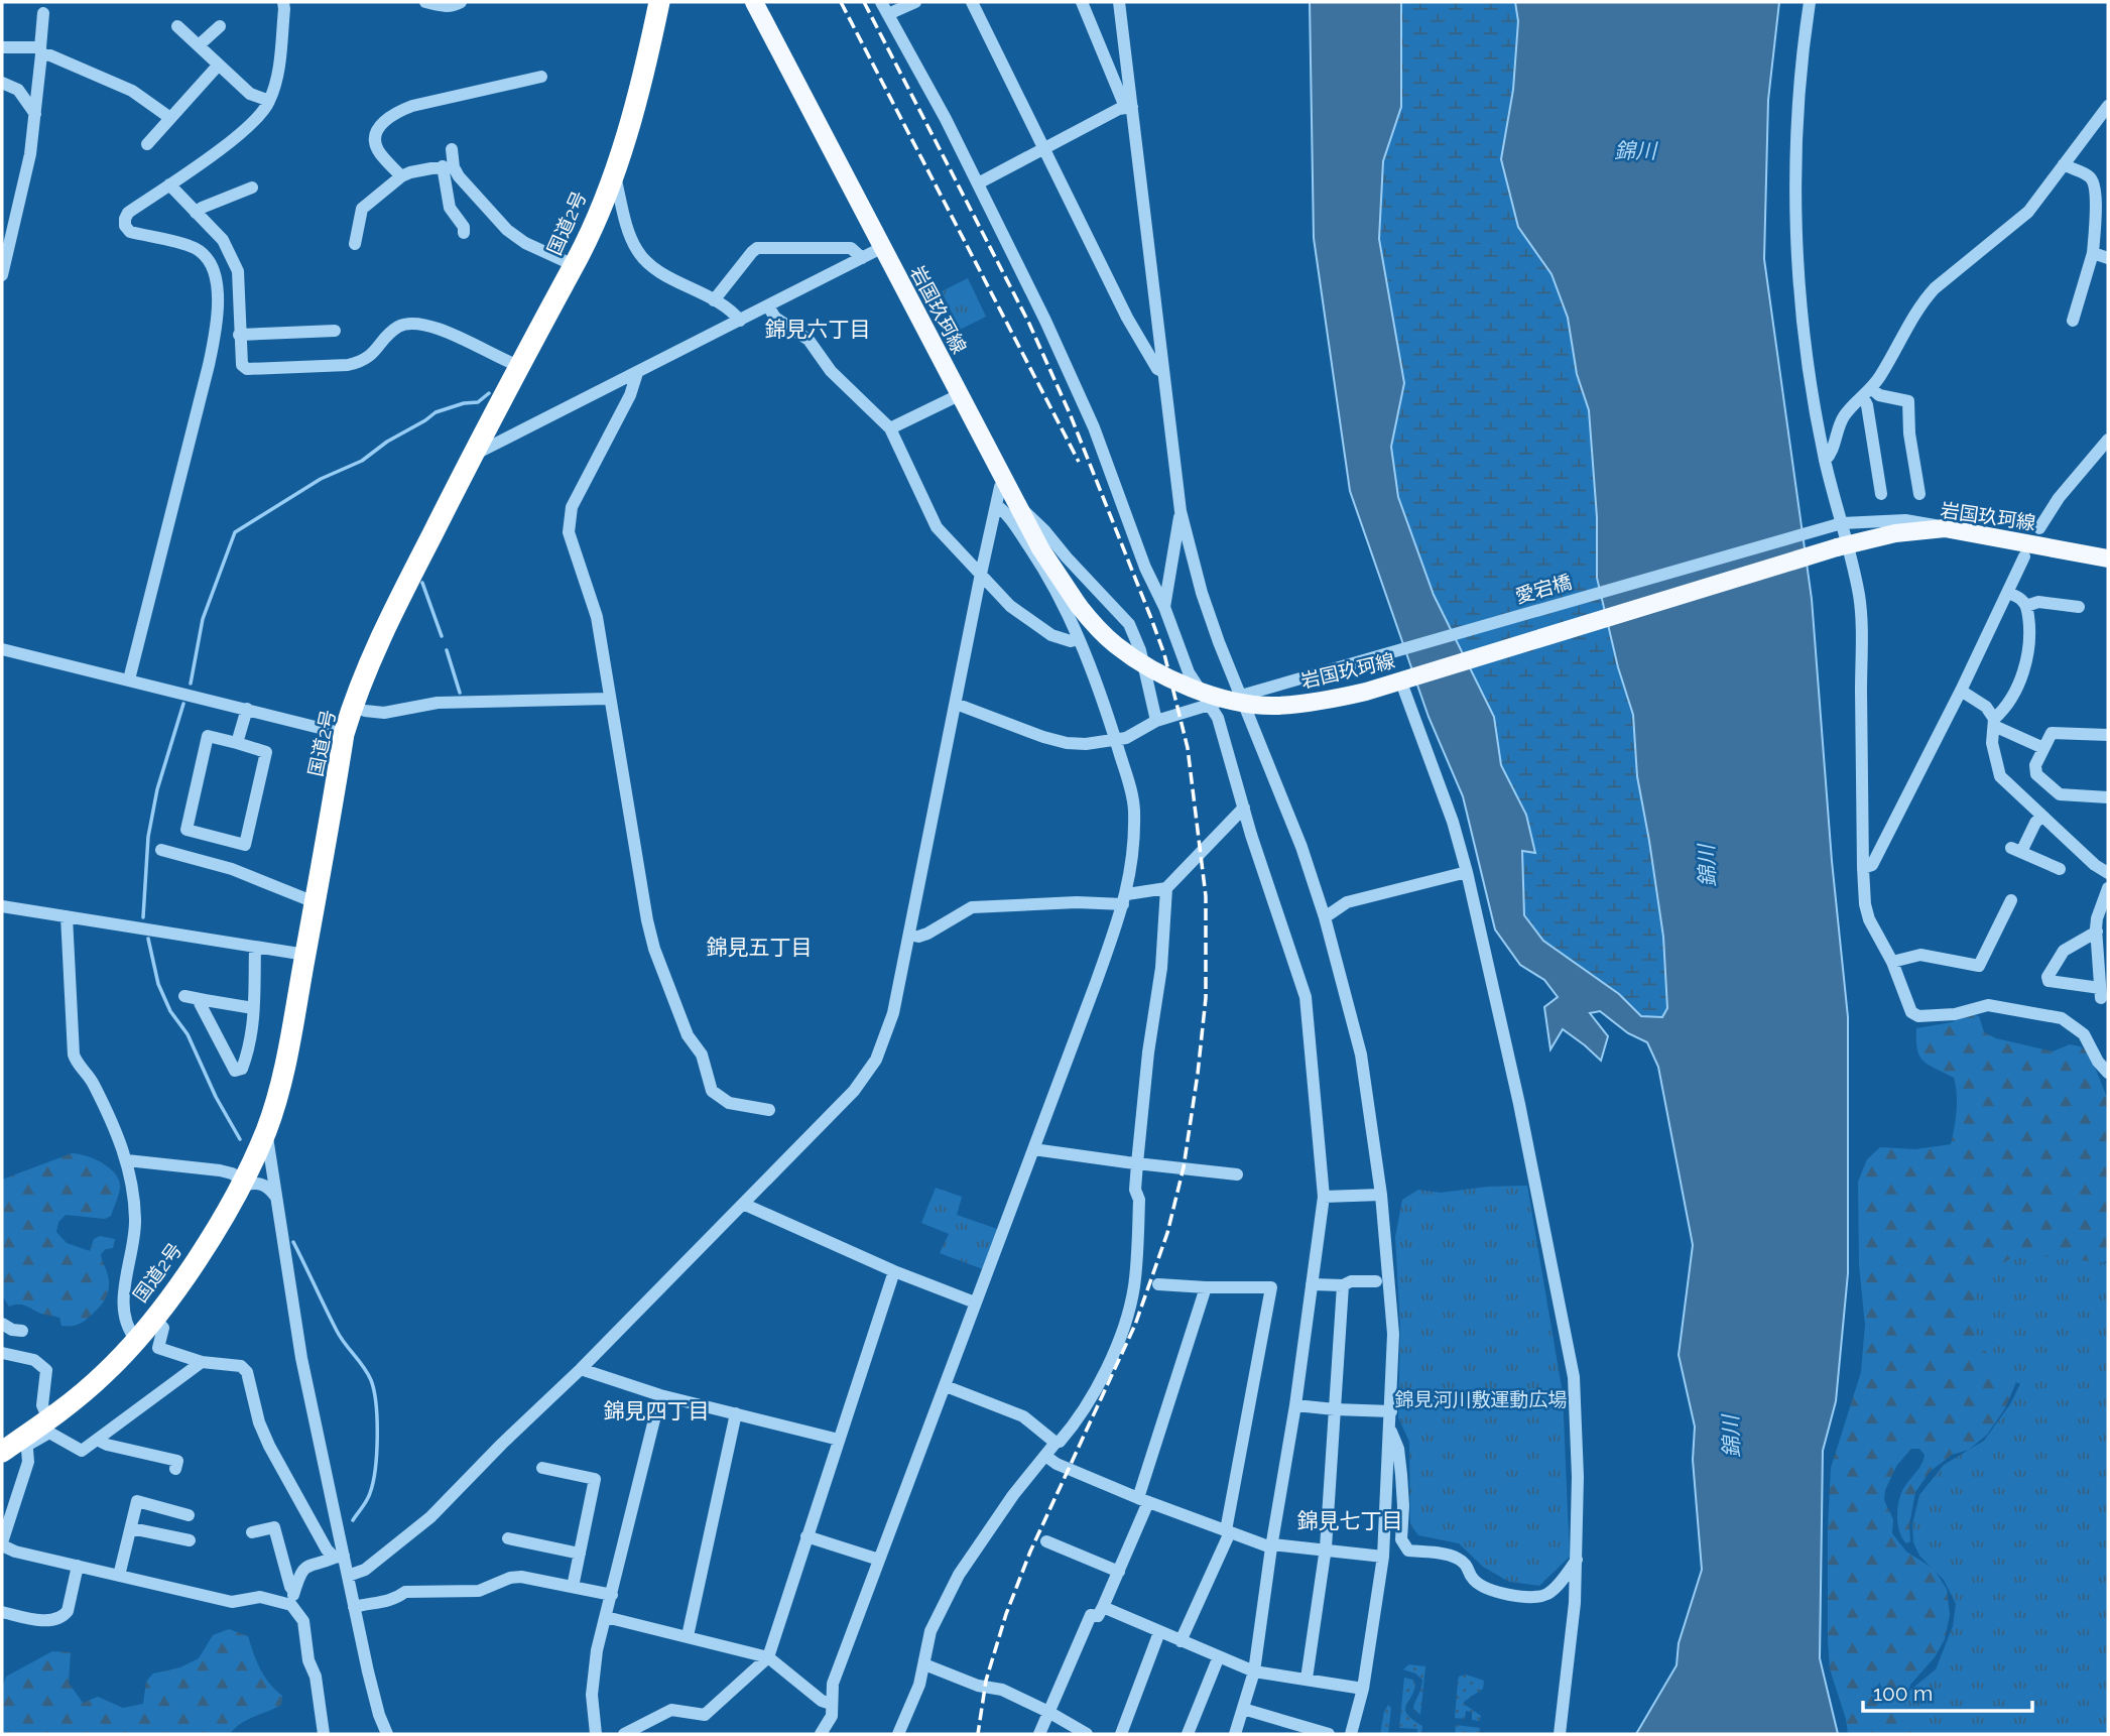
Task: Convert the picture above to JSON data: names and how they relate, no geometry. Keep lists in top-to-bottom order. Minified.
{"streets":{"highway":["国道2号"],"main road":["岩国玖珂線"],"street":["愛宕橋"]},"crossings":[["岩国玖珂線","愛宕橋"]],"districts":["錦見六丁目","錦見五丁目","錦見四丁目","錦見七丁目"],"water":["錦川"],"parks":["錦見河川敷運動広場"],"scale_bar":"100 m"}
